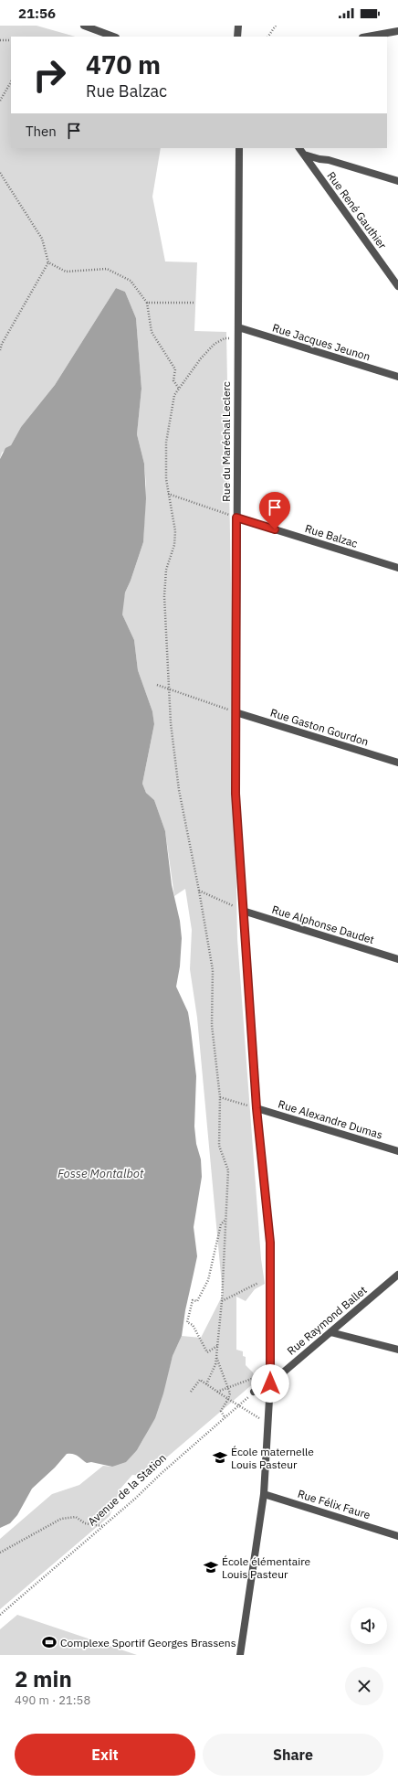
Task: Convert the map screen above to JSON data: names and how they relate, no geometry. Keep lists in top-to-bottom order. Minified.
{"streets":{"street":["Rue René Gauthier","Rue Jacques Jeunon","Rue du Maréchal Leclerc","Rue Balzac","Rue Gaston Gourdon","Rue Alphonse Daudet","Rue Alexandre Dumas","Rue Raymond Ballet","Rue Félix Faure"],"path":["Avenue de la Station"]},"crossings":[["Rue Jacques Jeunon","Rue du Maréchal Leclerc"],["Rue du Maréchal Leclerc","Rue Balzac"],["Rue du Maréchal Leclerc","Rue Gaston Gourdon"],["Rue du Maréchal Leclerc","Rue Alphonse Daudet"],["Rue du Maréchal Leclerc","Rue Alexandre Dumas"],["Rue du Maréchal Leclerc","Rue Raymond Ballet"],["Rue du Maréchal Leclerc","Rue Félix Faure"]],"water":["Fosse Montalbot"],"places":{"school or university":["École maternelle Louis Pasteur","École élémentaire Louis Pasteur"],"sports":["Complexe Sportif Georges Brassens"]},"page":{"status":"21:56","turn":["470 m","Rue Balzac"],"then":"Then","heading":["2 min","490 m · 21:58"],"buttons":["Exit","Share"]}}
